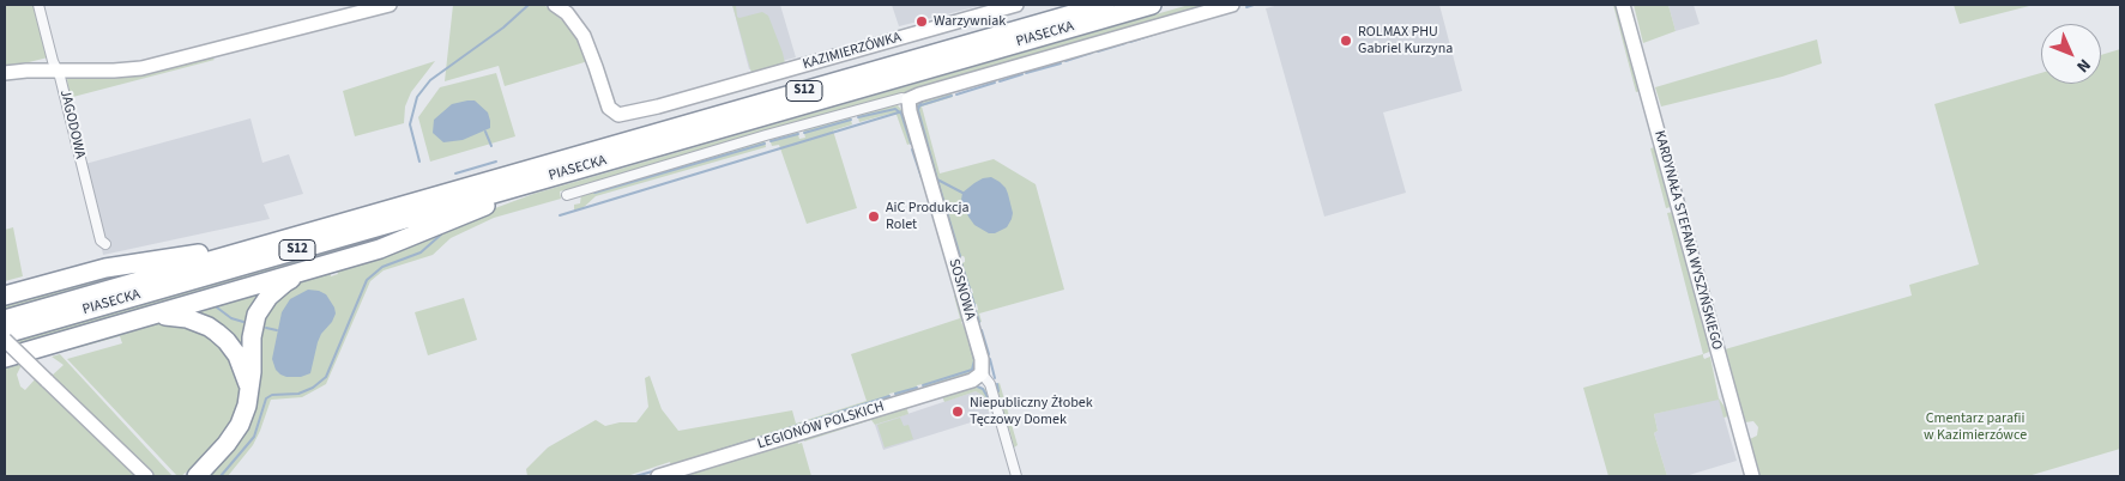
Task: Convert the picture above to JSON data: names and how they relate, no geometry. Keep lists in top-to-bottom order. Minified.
{"streets":{"highway":["PIASECKA","S12"],"street":["KAZIMIERZÓWKA","JAGODOWA","KARDYNAŁA STEFANA WYSZYŃSKIEGO","SOSNOWA","LEGIONÓW POLSKICH"]},"crossings":[["SOSNOWA","LEGIONÓW POLSKICH"]],"parks":["Cmentarz parafii w Kazimierzówce"],"places":["Warzywniak","ROLMAX PHU Gabriel Kurzyna","AiC Produkcja Rolet","Niepubliczny Żłobek Tęczowy Domek"],"north":"bottom right"}
